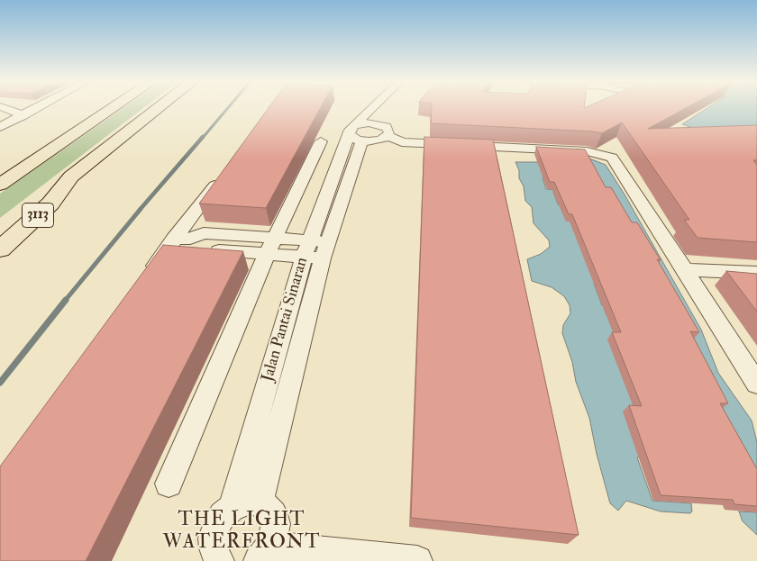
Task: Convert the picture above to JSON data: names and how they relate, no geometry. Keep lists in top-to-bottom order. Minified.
{"streets":{"highway":["3113"],"street":["Jalan Pantai Sinaran"]},"districts":["THE LIGHT WATERFRONT"]}
